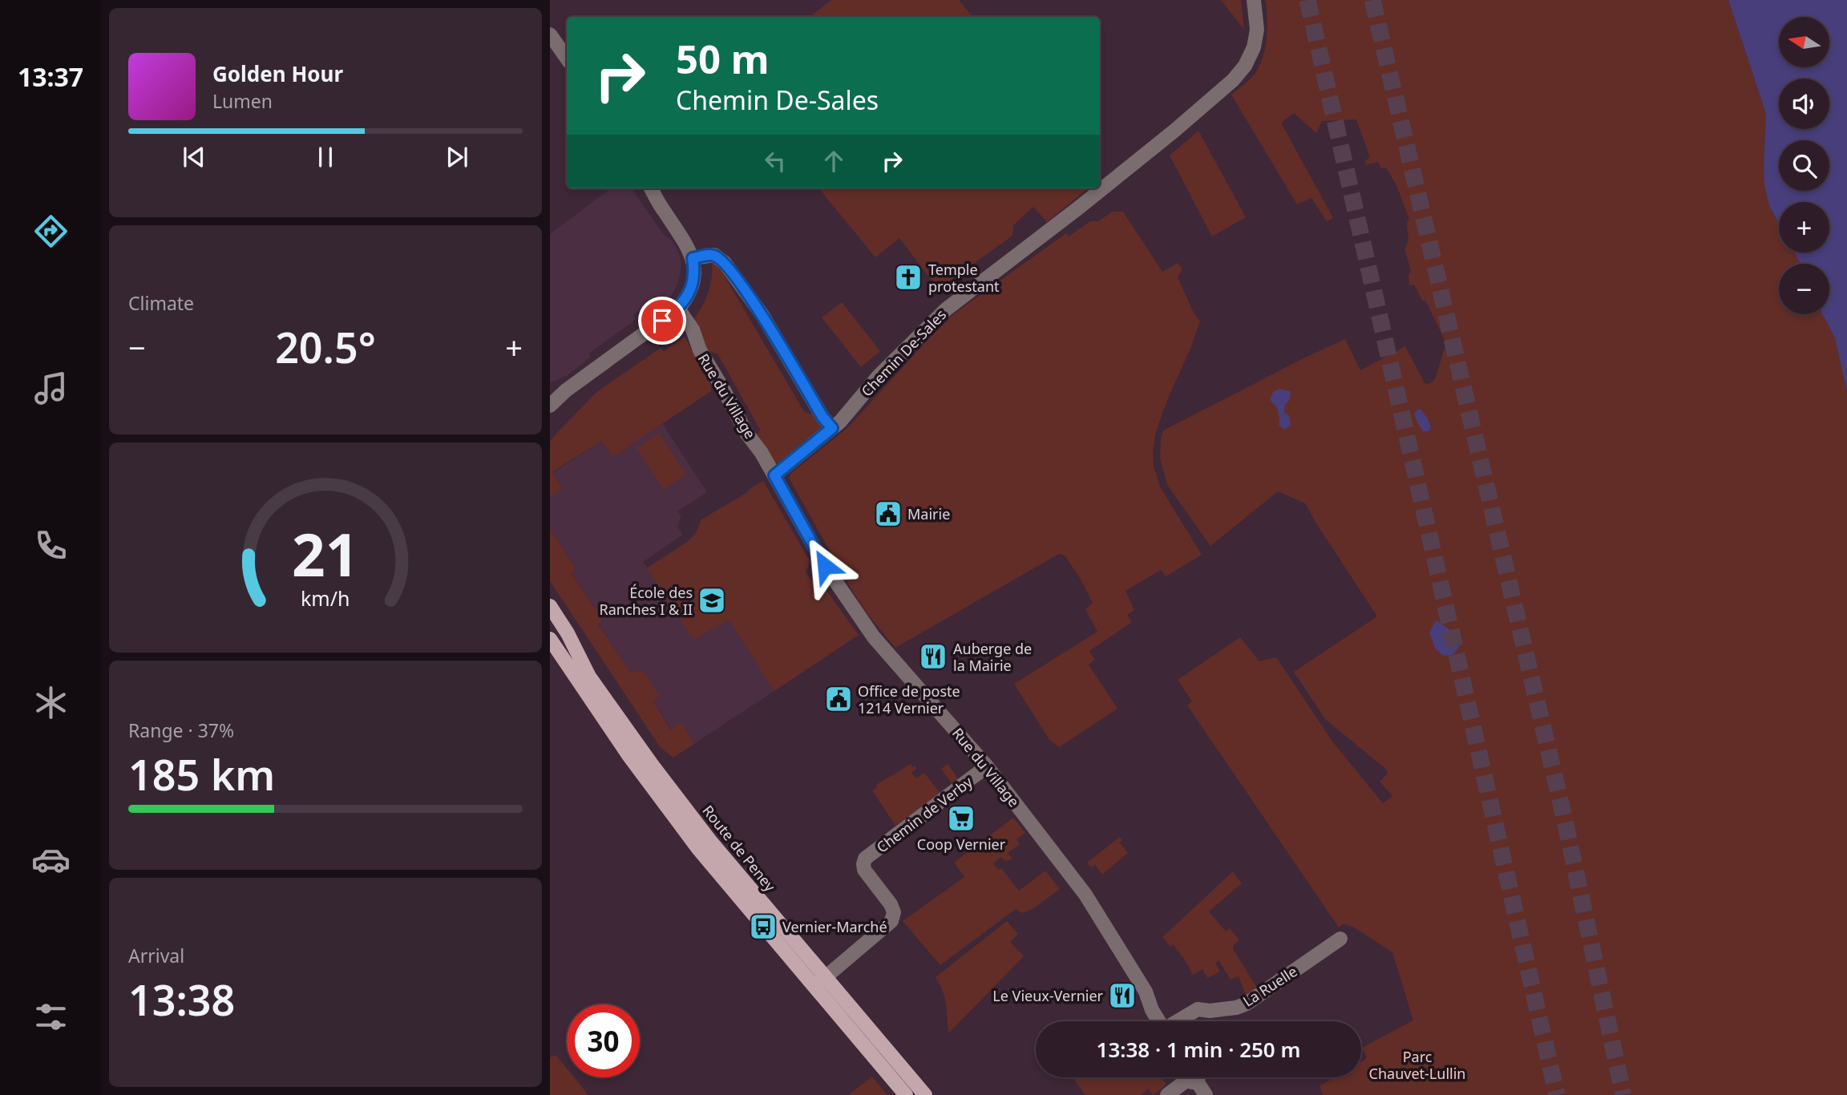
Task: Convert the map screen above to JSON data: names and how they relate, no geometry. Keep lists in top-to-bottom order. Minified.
{"streets":{"main road":["Route de Peney"],"street":["Chemin De-Sales","Rue du Village","Chemin de Verby","La Ruelle"]},"crossings":[["Chemin De-Sales","Rue du Village"],["Rue du Village","Chemin de Verby"],["Chemin de Verby","Route de Peney"]],"parks":["Parc Chauvet-Lullin"],"places":{"church":["Temple protestant"],"public building":["Mairie","Office de poste 1214 Vernier"],"school or university":["École des Ranches I & II"],"restaurant":["Auberge de la Mairie","Le Vieux-Vernier"],"supermarket":["Coop Vernier"],"bus stop":["Vernier-Marché"]},"north":"left","page":{"tabs":"13:37","map_buttons":["+","−"],"turn":["50 m","Chemin De-Sales"],"song":["Golden Hour","Lumen"],"tile":["Climate",["Range · 37%","185 km"],["Arrival","13:38"]],"heat":["−","20.5°","+"],"limit":"30","trip":"13:38 · 1 min · 250 m","gauge":["21","km/h"]}}
